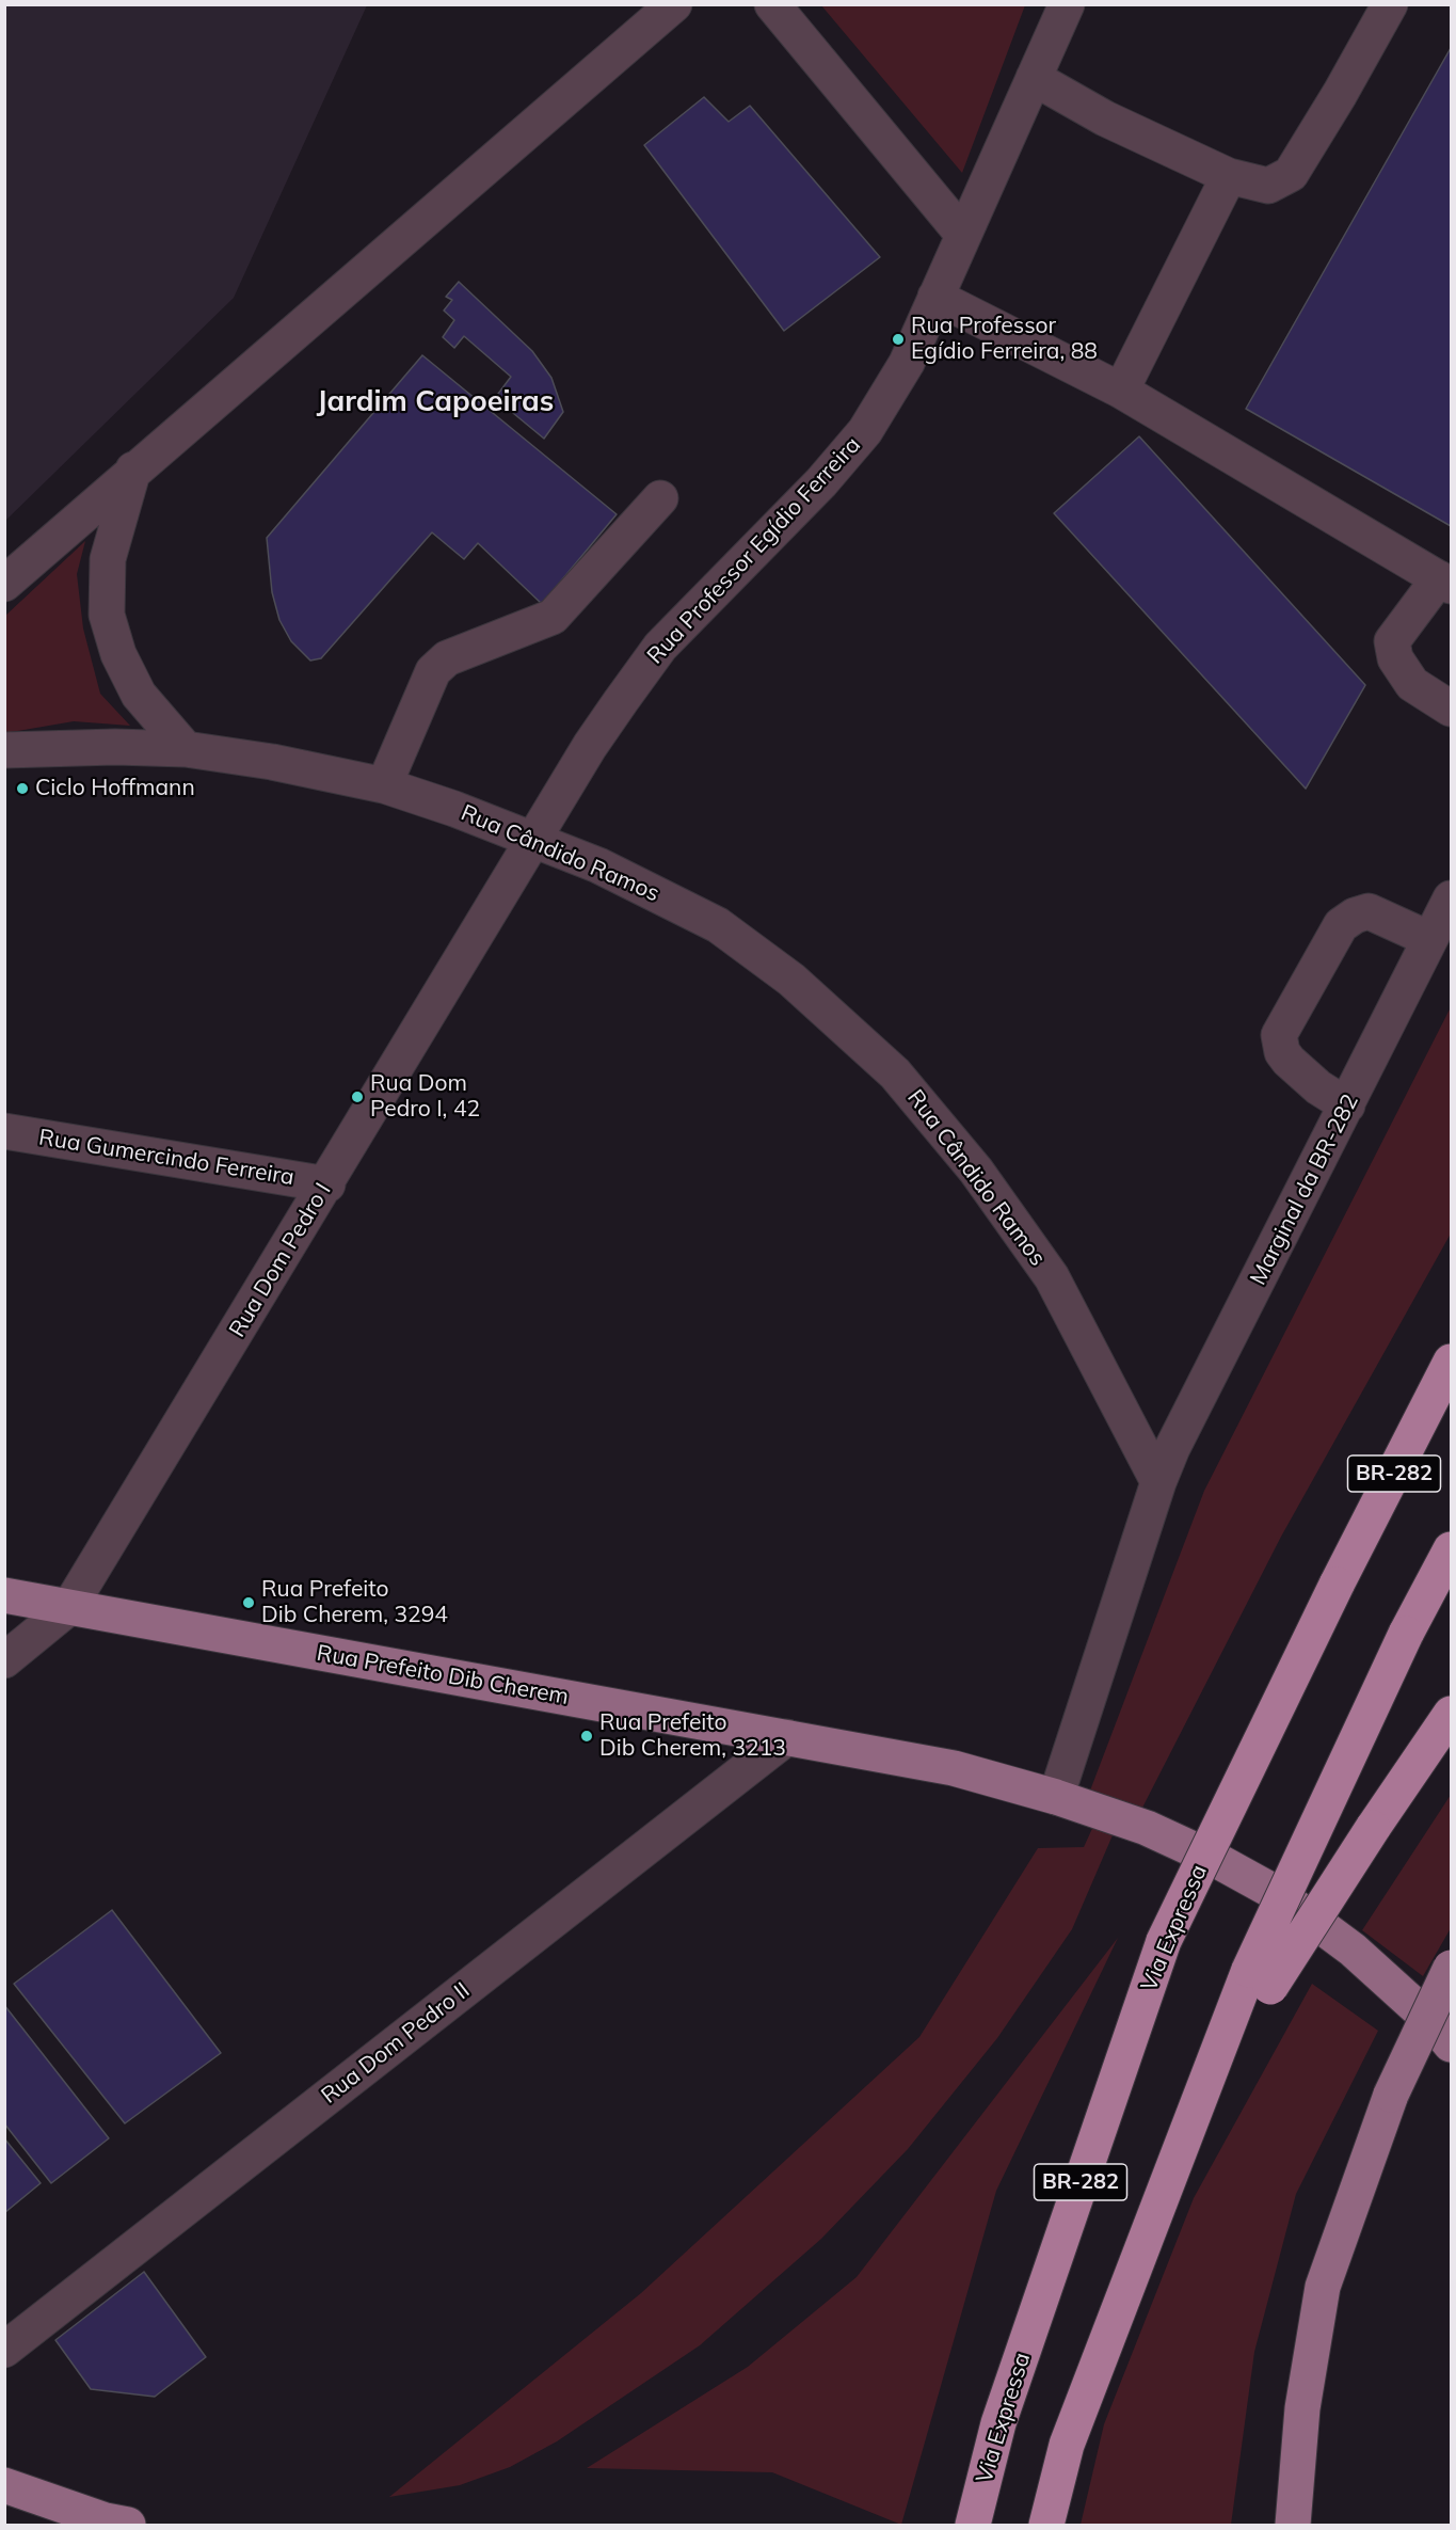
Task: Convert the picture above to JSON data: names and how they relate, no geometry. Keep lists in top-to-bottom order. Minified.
{"streets":{"highway":["BR-282","Via Expressa"],"main road":["Rua Prefeito Dib Cherem"],"street":["Rua Professor Egídio Ferreira","Rua Cândido Ramos","Rua Gumercindo Ferreira","Marginal da BR-282","Rua Dom Pedro I","Rua Dom Pedro II"]},"crossings":[["Rua Professor Egídio Ferreira","Rua Cândido Ramos"],["Rua Professor Egídio Ferreira","Rua Dom Pedro I"],["Rua Cândido Ramos","Marginal da BR-282"],["Rua Cândido Ramos","Rua Dom Pedro I"],["Rua Gumercindo Ferreira","Rua Dom Pedro I"],["Rua Dom Pedro I","Rua Prefeito Dib Cherem"],["Rua Prefeito Dib Cherem","Rua Dom Pedro II"]],"districts":["Jardim Capoeiras"],"places":["Rua Professor Egídio Ferreira, 88","Ciclo Hoffmann","Rua Dom Pedro I, 42","Rua Prefeito Dib Cherem, 3294","Rua Prefeito Dib Cherem, 3213"]}
